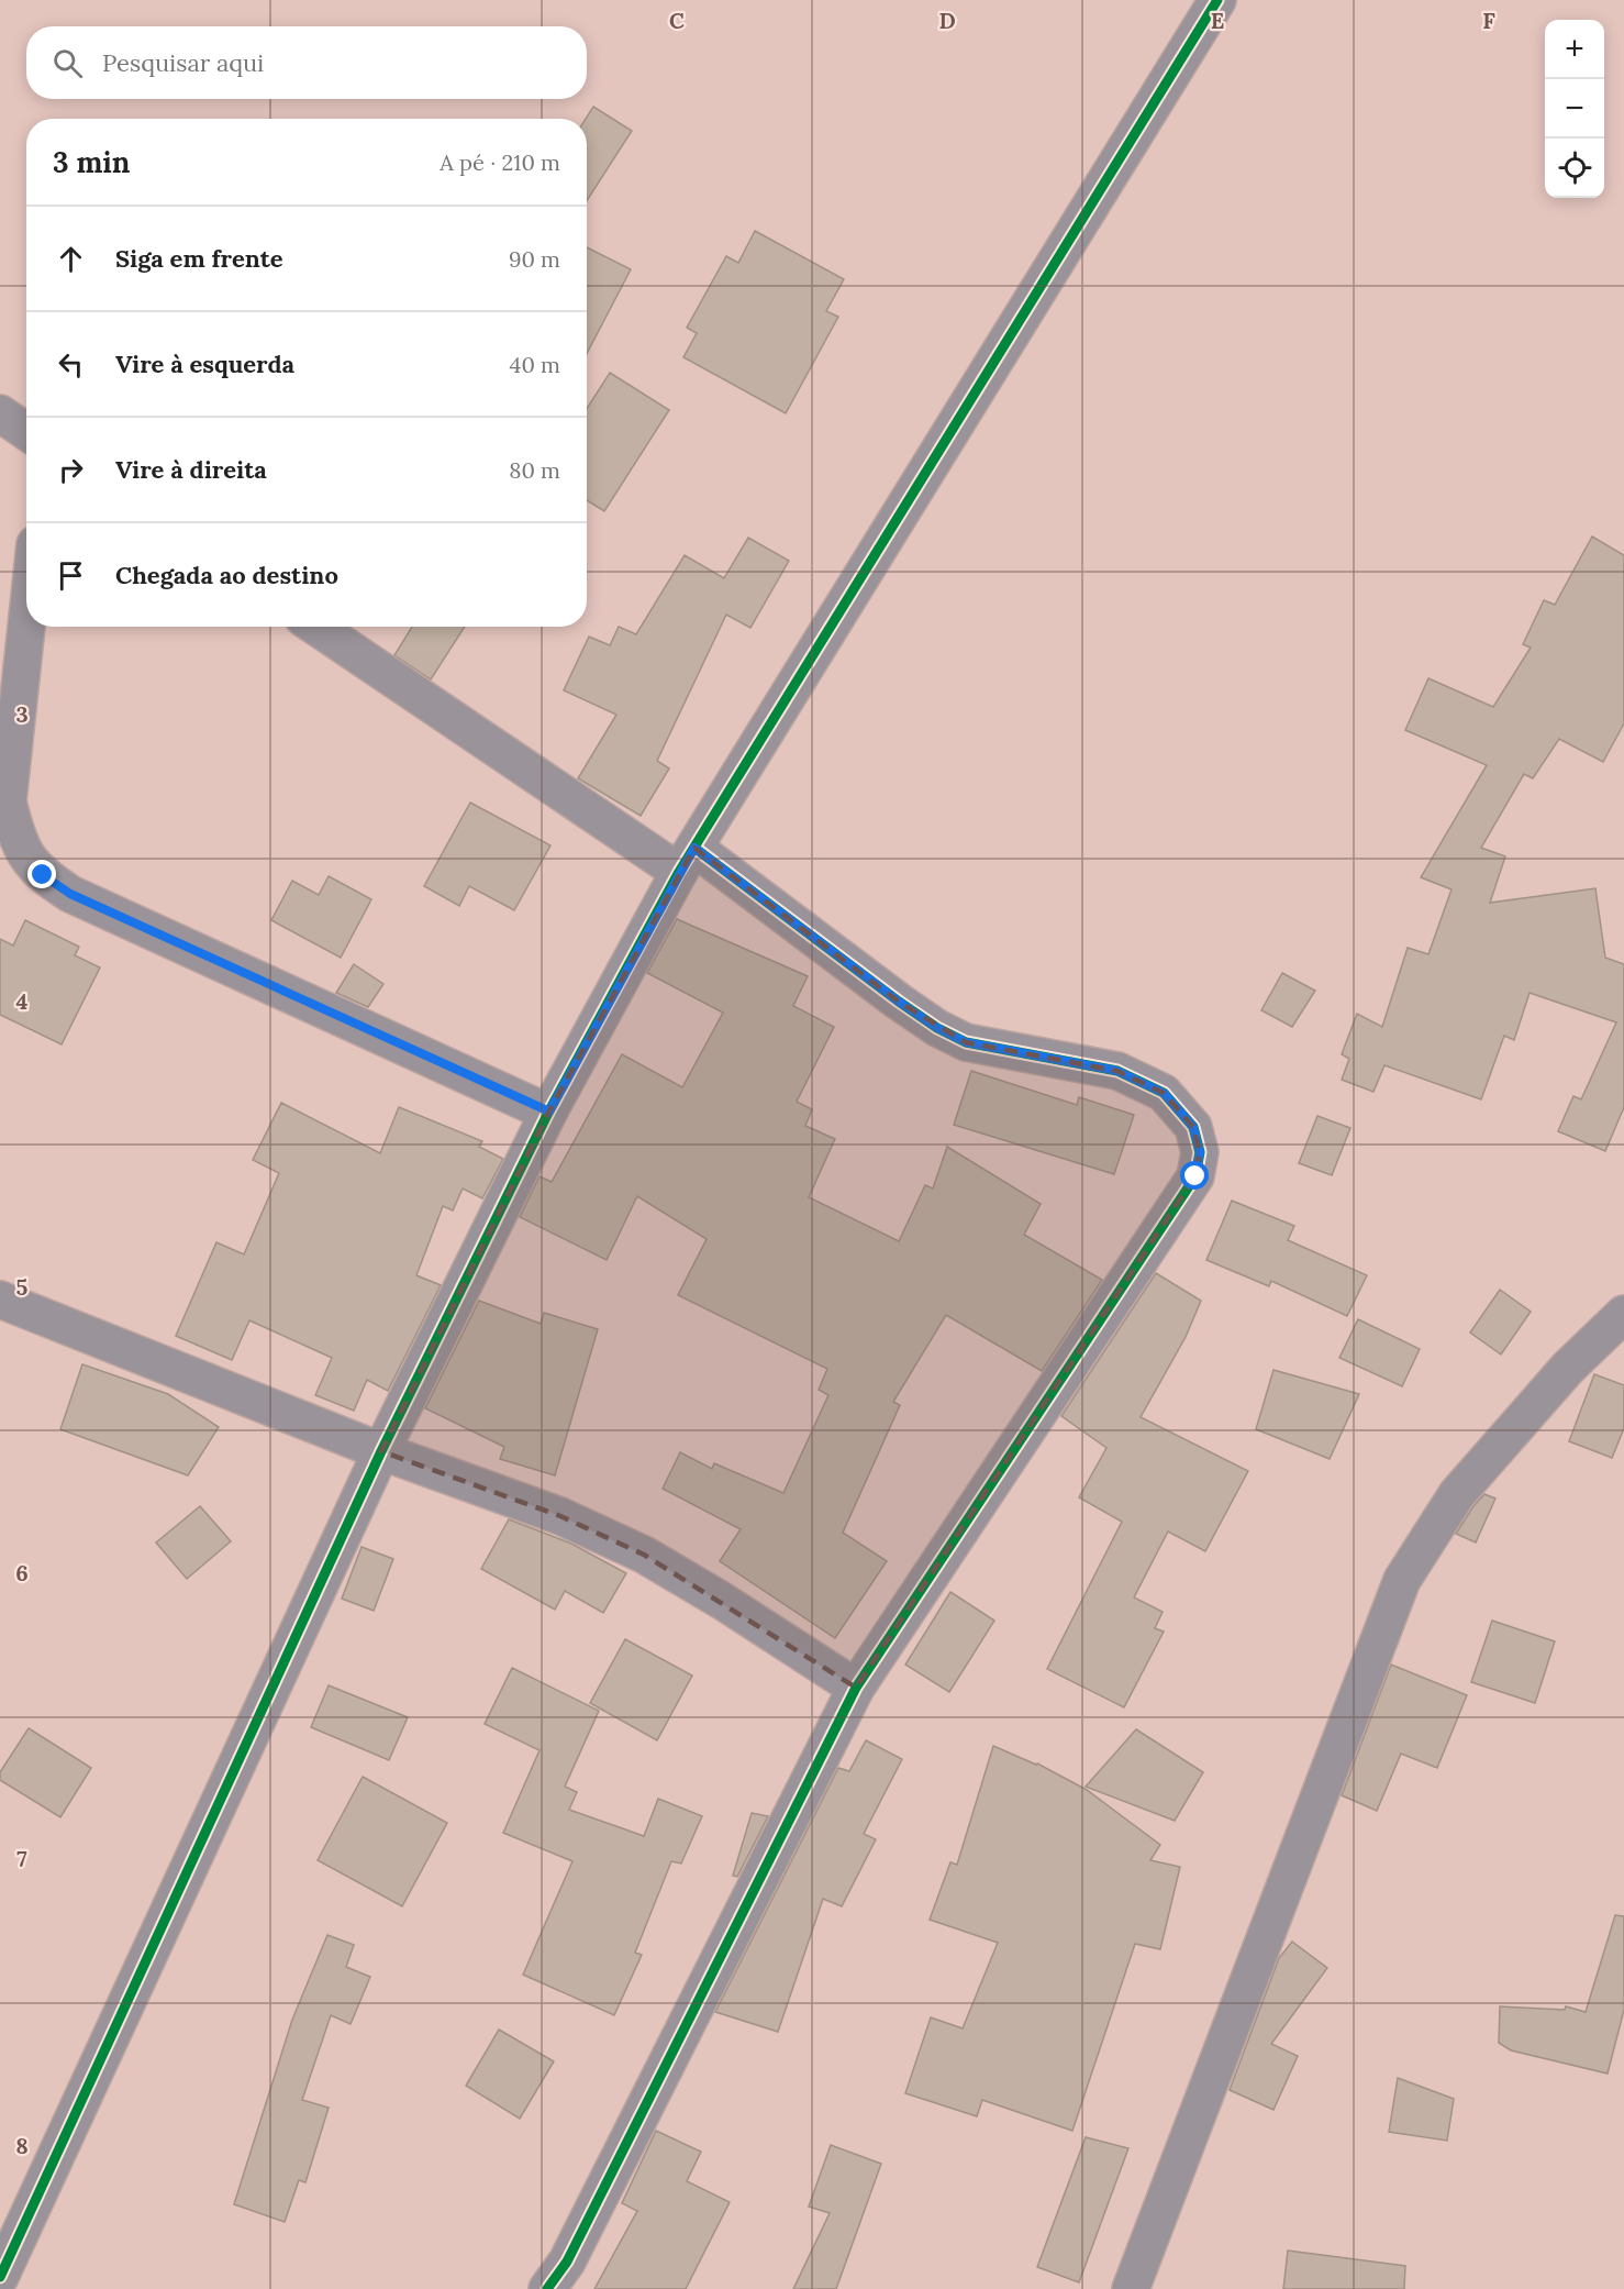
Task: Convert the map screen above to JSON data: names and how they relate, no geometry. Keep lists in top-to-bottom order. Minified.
{"page":{"map_buttons":["+","−"],"search":"Pesquisar aqui","heading":["3 min","A pé · 210 m"],"list":[["Siga em frente","90 m"],["Vire à esquerda","40 m"],["Vire à direita","80 m"],"Chegada ao destino"]},"grid":{"columns":["C","D","E","F"],"rows":["3","4","5","6","7","8"]}}
